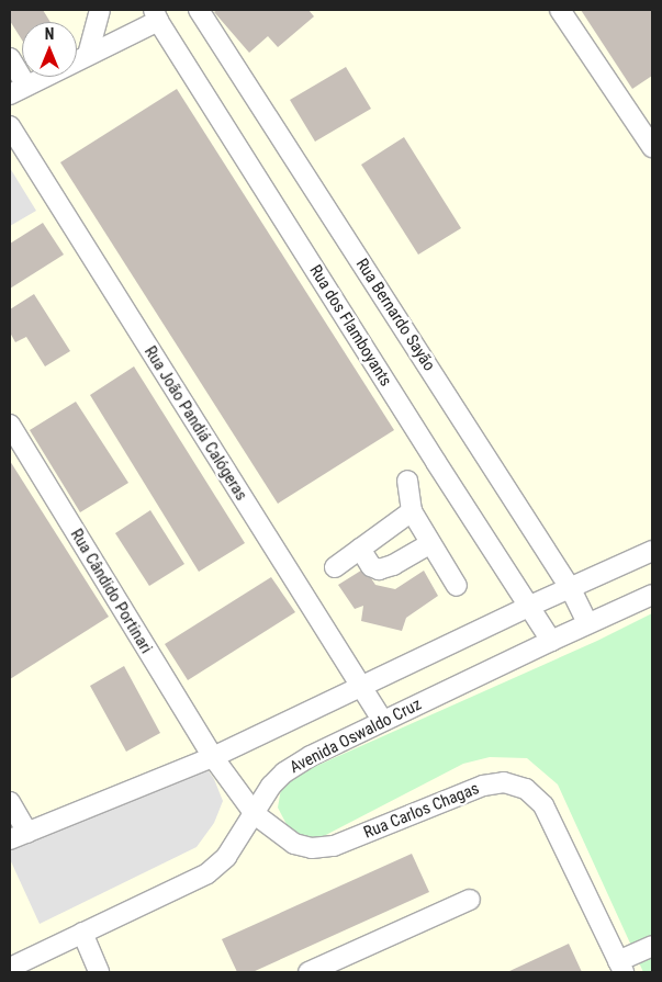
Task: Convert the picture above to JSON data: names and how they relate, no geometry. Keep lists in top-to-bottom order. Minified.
{"streets":{"street":["Rua Bernardo Sayão","Rua dos Flamboyants","Rua João Pandiá Calógeras","Rua Cândido Portinari","Avenida Oswaldo Cruz","Rua Carlos Chagas"]},"crossings":[["Rua Bernardo Sayão","Avenida Oswaldo Cruz"],["Rua dos Flamboyants","Avenida Oswaldo Cruz"],["Rua João Pandiá Calógeras","Avenida Oswaldo Cruz"],["Rua Cândido Portinari","Rua Carlos Chagas"],["Avenida Oswaldo Cruz","Rua Carlos Chagas"]],"north":"top"}
